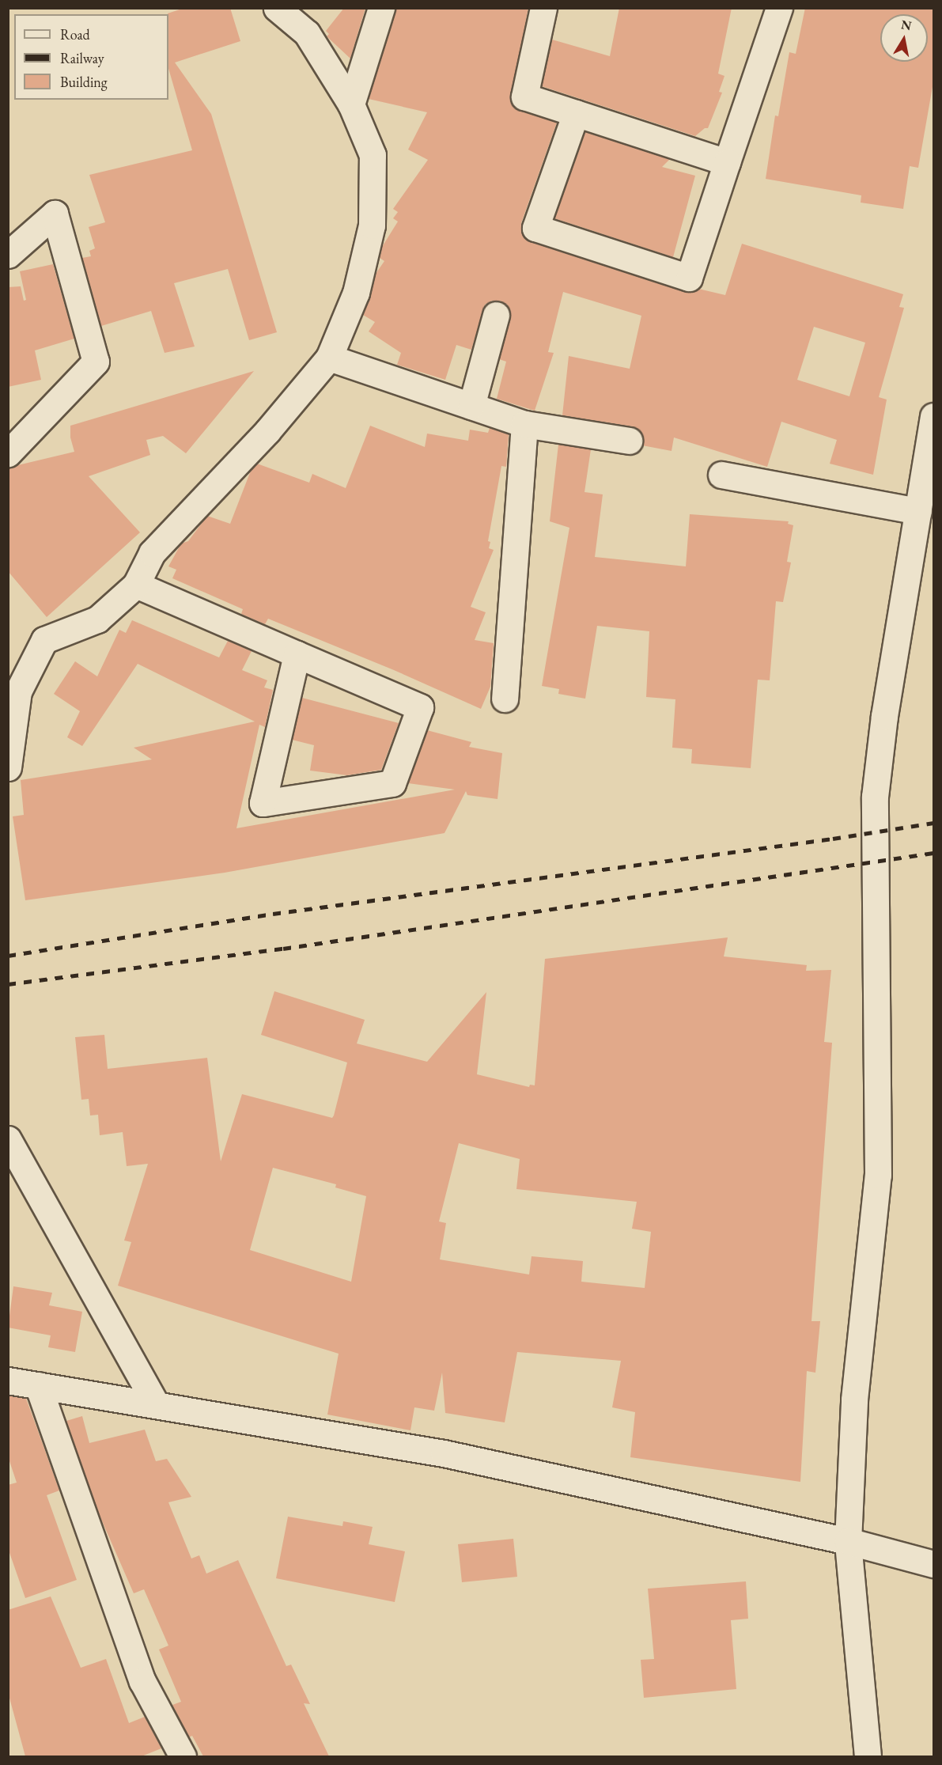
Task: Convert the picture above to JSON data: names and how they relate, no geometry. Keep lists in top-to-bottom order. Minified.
{"legend":["Road","Railway","Building"],"north":"top"}
